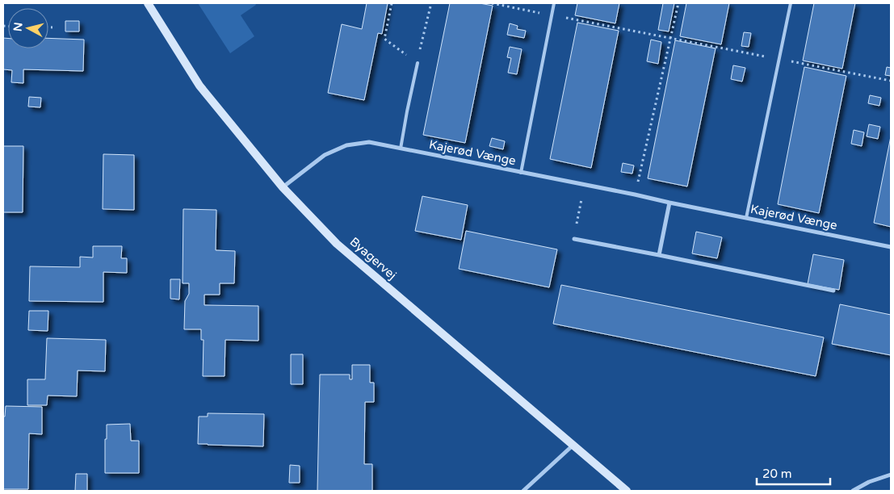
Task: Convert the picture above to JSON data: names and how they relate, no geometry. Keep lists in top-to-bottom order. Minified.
{"streets":{"street":["Kajerød Vænge","Byagervej"]},"crossings":[["Kajerød Vænge","Byagervej"]],"scale_bar":"20 m","north":"left"}
